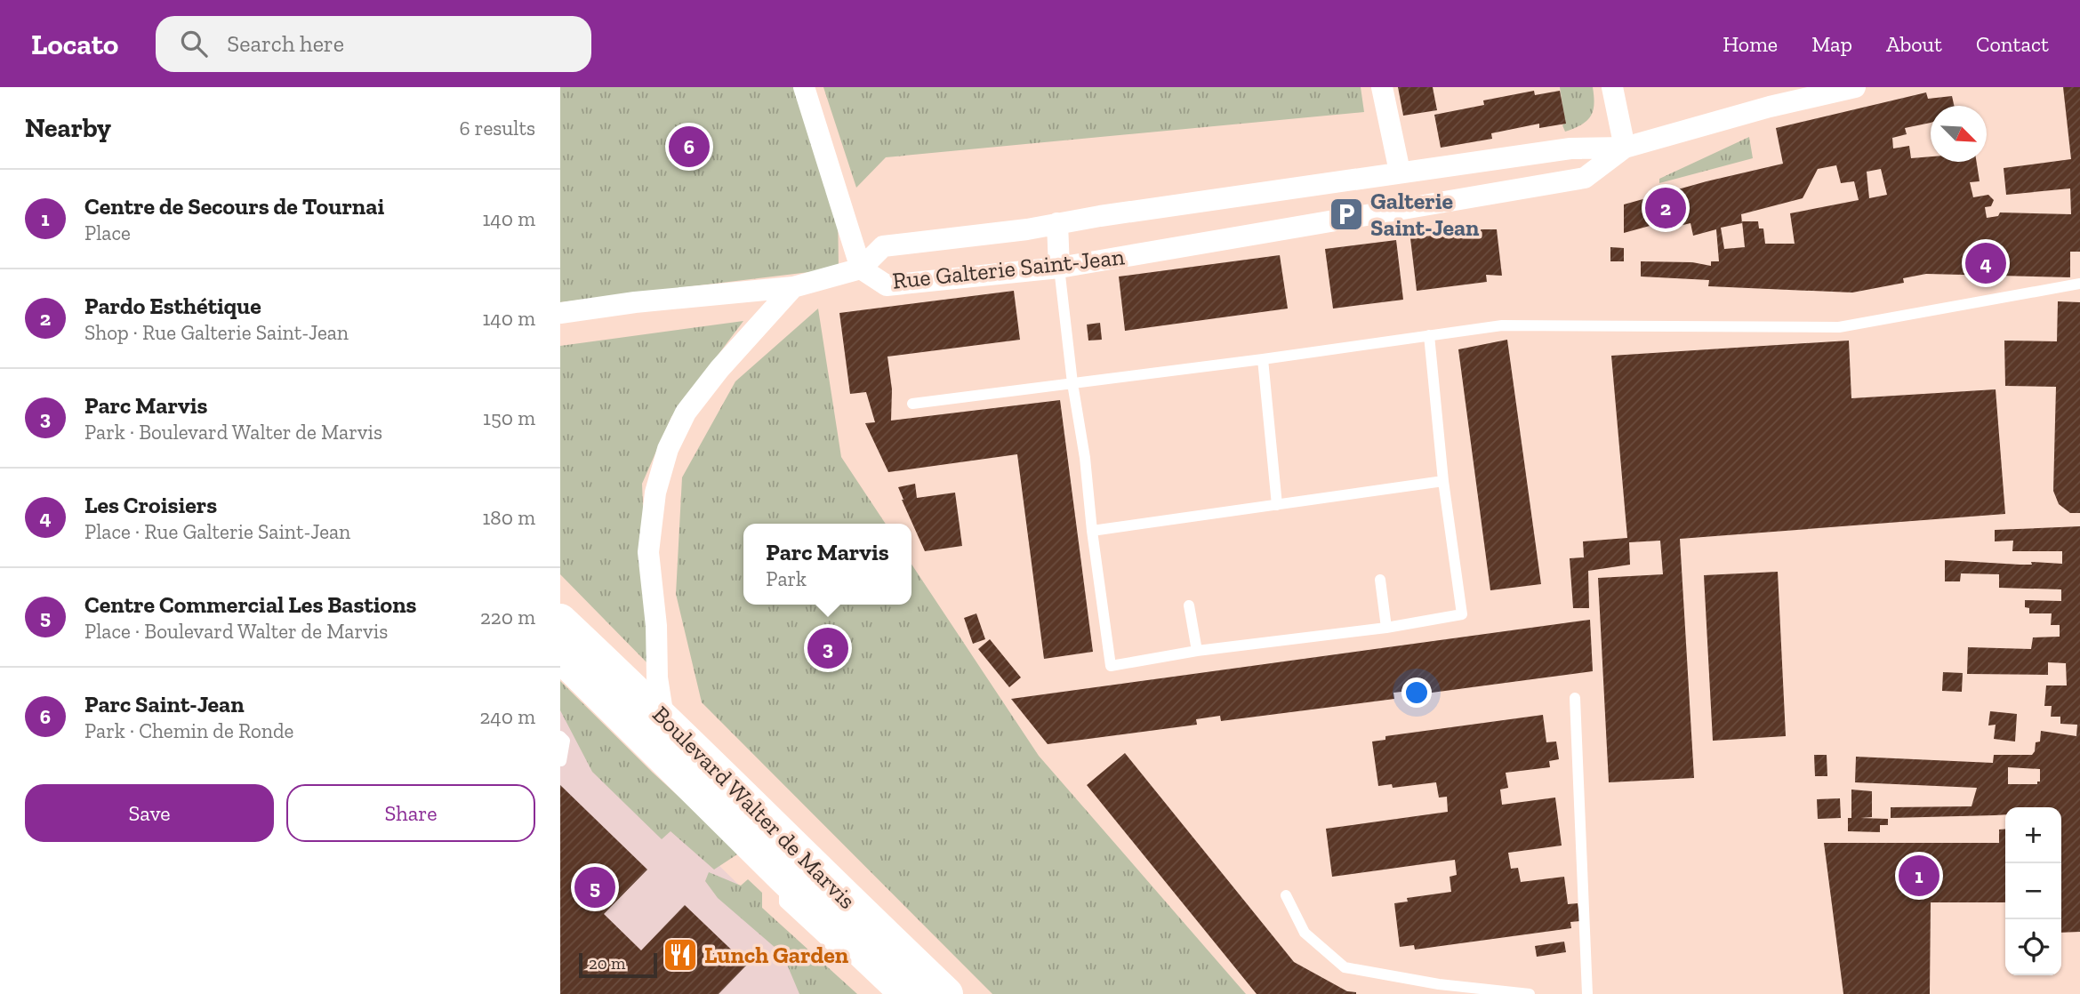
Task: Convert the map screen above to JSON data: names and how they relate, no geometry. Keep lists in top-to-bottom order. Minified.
{"streets":{"main road":["Boulevard Walter de Marvis"],"street":["Rue Galterie Saint-Jean"]},"places":{"parking":["Galterie Saint-Jean"],"restaurant":["Lunch Garden"]},"scale_bar":"20 m","north":"bottom right","page":{"header":"Locato","search":"Search here","nav":["Home","Map","About","Contact"],"heading":["Nearby","6 results"],"pins":["6","2","4","3","1","5"],"list":[{"mark":"1","name":"Centre de Secours de Tournai","note":"Place","value":"140 m"},{"mark":"2","name":"Pardo Esthétique","note":"Shop · Rue Galterie Saint-Jean","value":"140 m"},{"mark":"3","name":"Parc Marvis","note":"Park · Boulevard Walter de Marvis","value":"150 m"},{"mark":"4","name":"Les Croisiers","note":"Place · Rue Galterie Saint-Jean","value":"180 m"},{"mark":"5","name":"Centre Commercial Les Bastions","note":"Place · Boulevard Walter de Marvis","value":"220 m"},{"mark":"6","name":"Parc Saint-Jean","note":"Park · Chemin de Ronde","value":"240 m"}],"popup":["Parc Marvis","Park"],"buttons":["Save","Share"],"map_buttons":["+","−"],"scale":"20 m"}}
